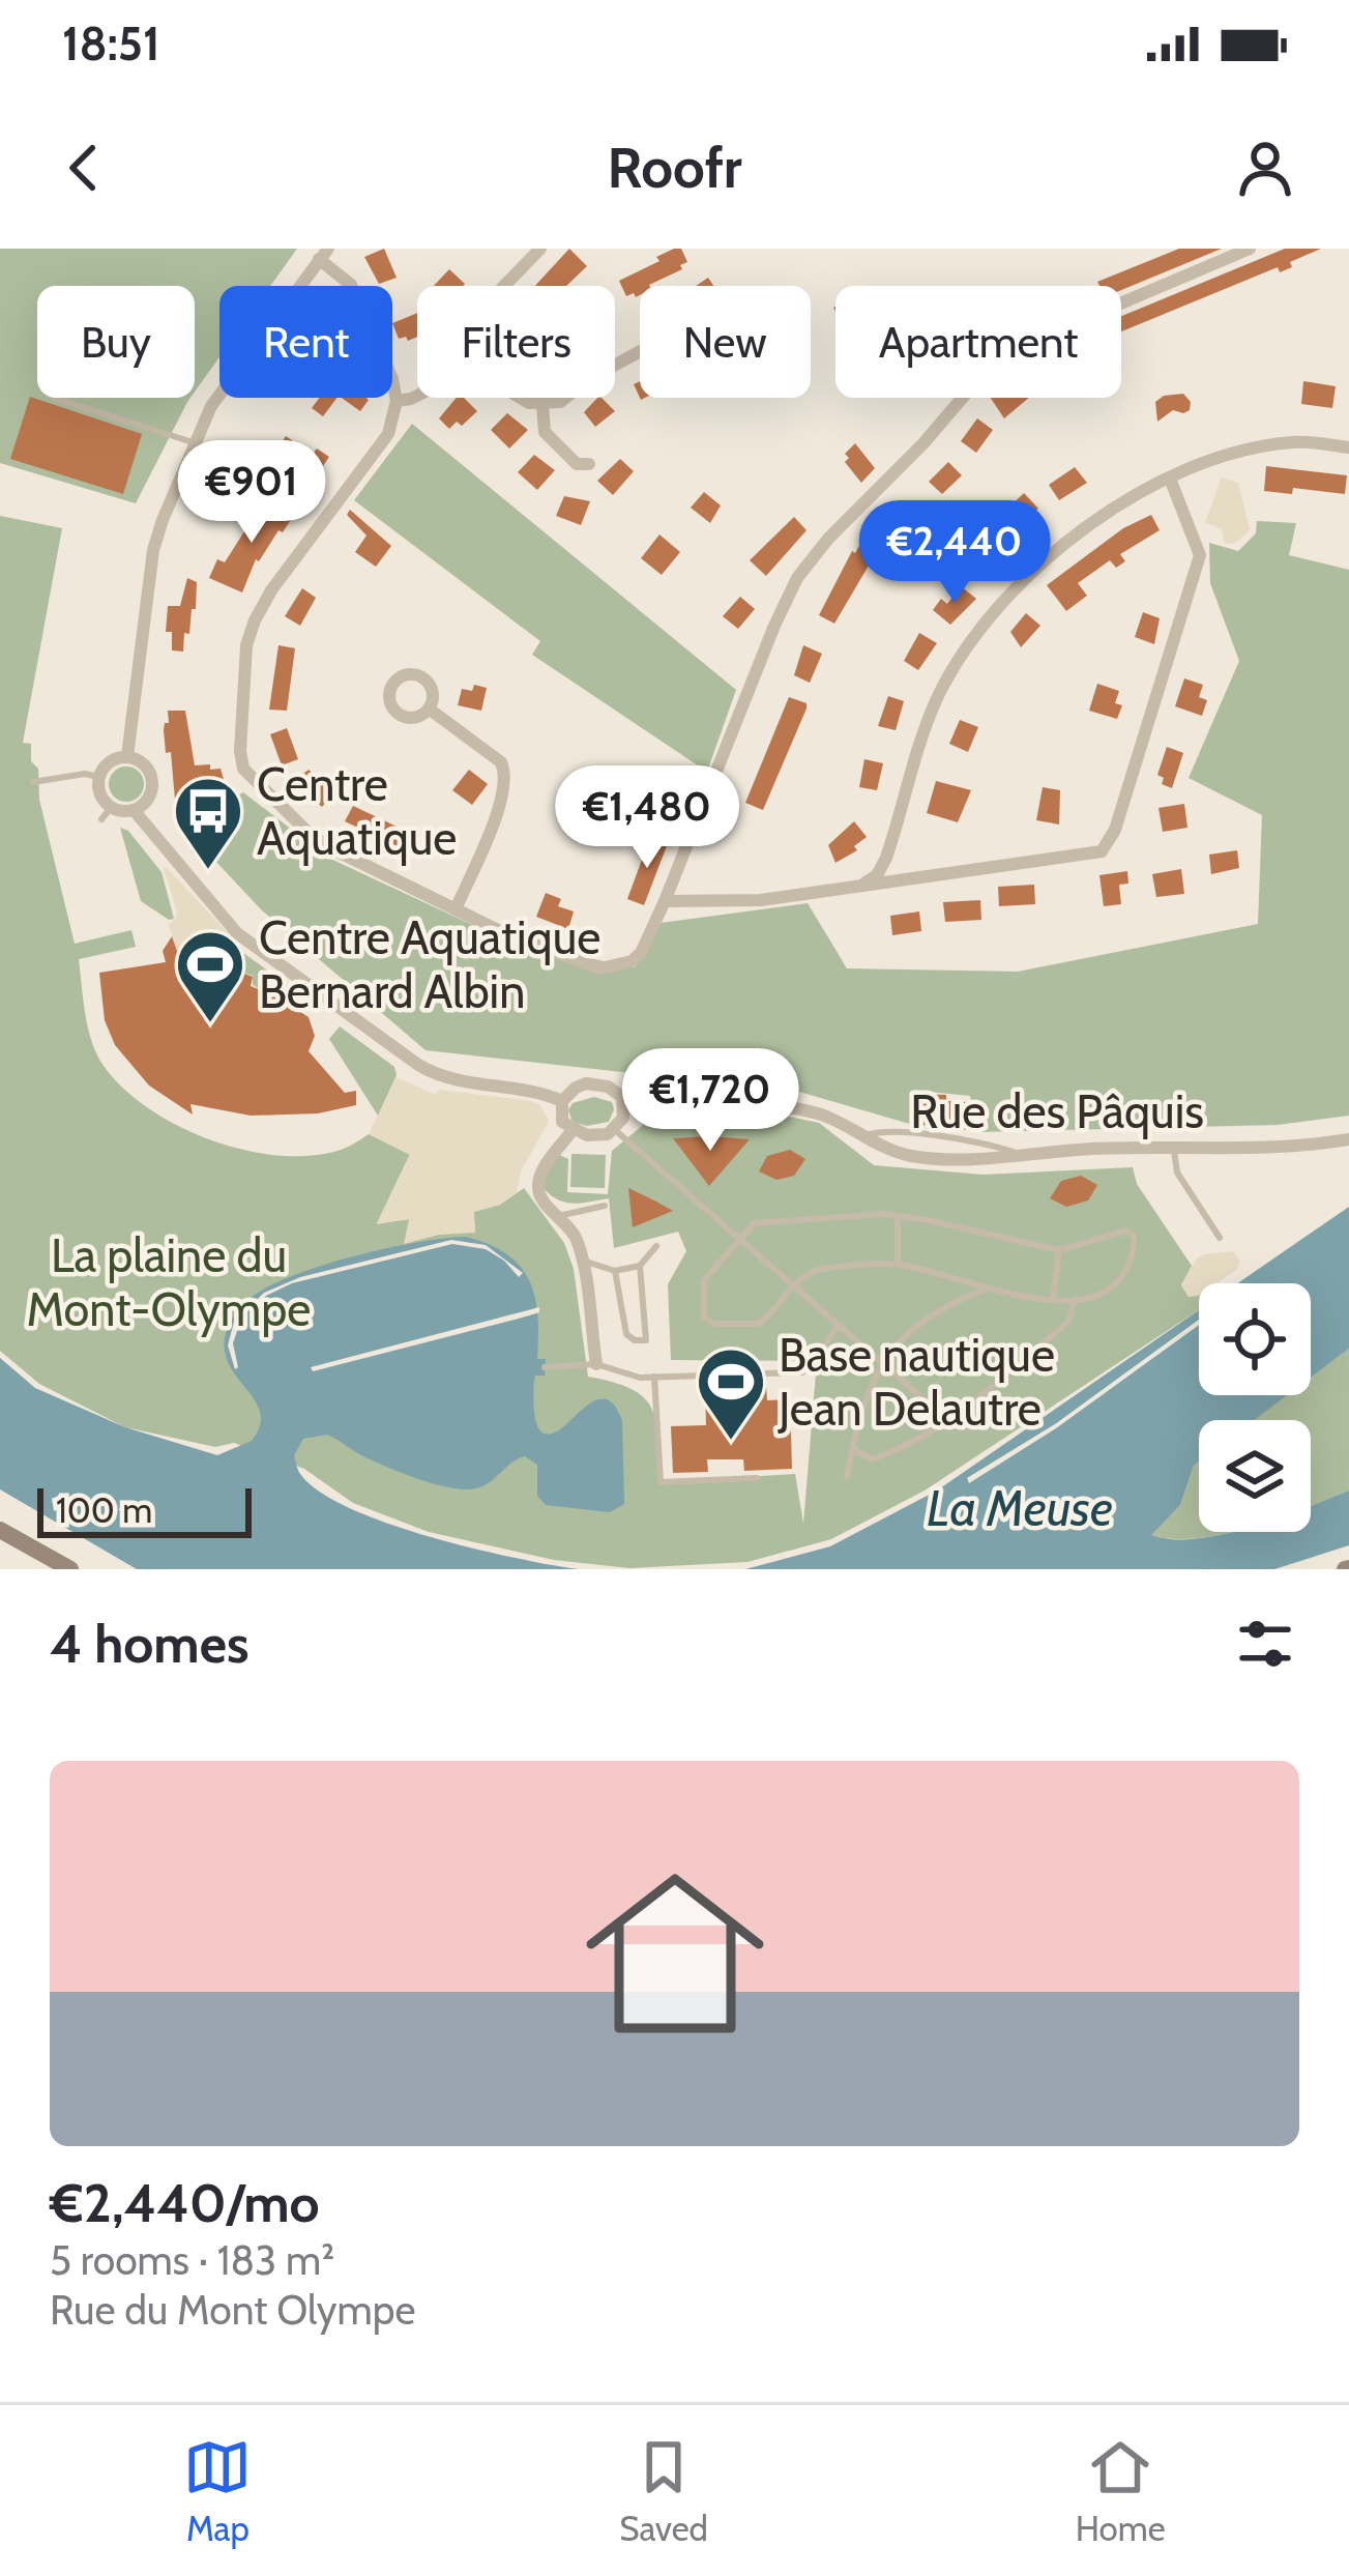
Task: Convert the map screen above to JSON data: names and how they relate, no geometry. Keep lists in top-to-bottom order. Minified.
{"streets":{"street":["Rue des Pâquis"]},"water":["La Meuse"],"parks":["La plaine du Mont-Olympe"],"places":{"bus stop":["Centre Aquatique"],"sports":["Centre Aquatique Bernard Albin","Base nautique Jean Delautre"]},"scale_bar":"100 m","page":{"status":"18:51","header":"Roofr","chip":["Buy","Rent","Filters","New","Apartment"],"price":["€901","€2,440","€1,480","€1,720"],"scale":"100 m","heading":"4 homes","list":[{"name":"€2,440/mo","note":"5 rooms · 183 m² · Rue du Mont Olympe"}],"tabs":["Map","Saved","Home"]}}
